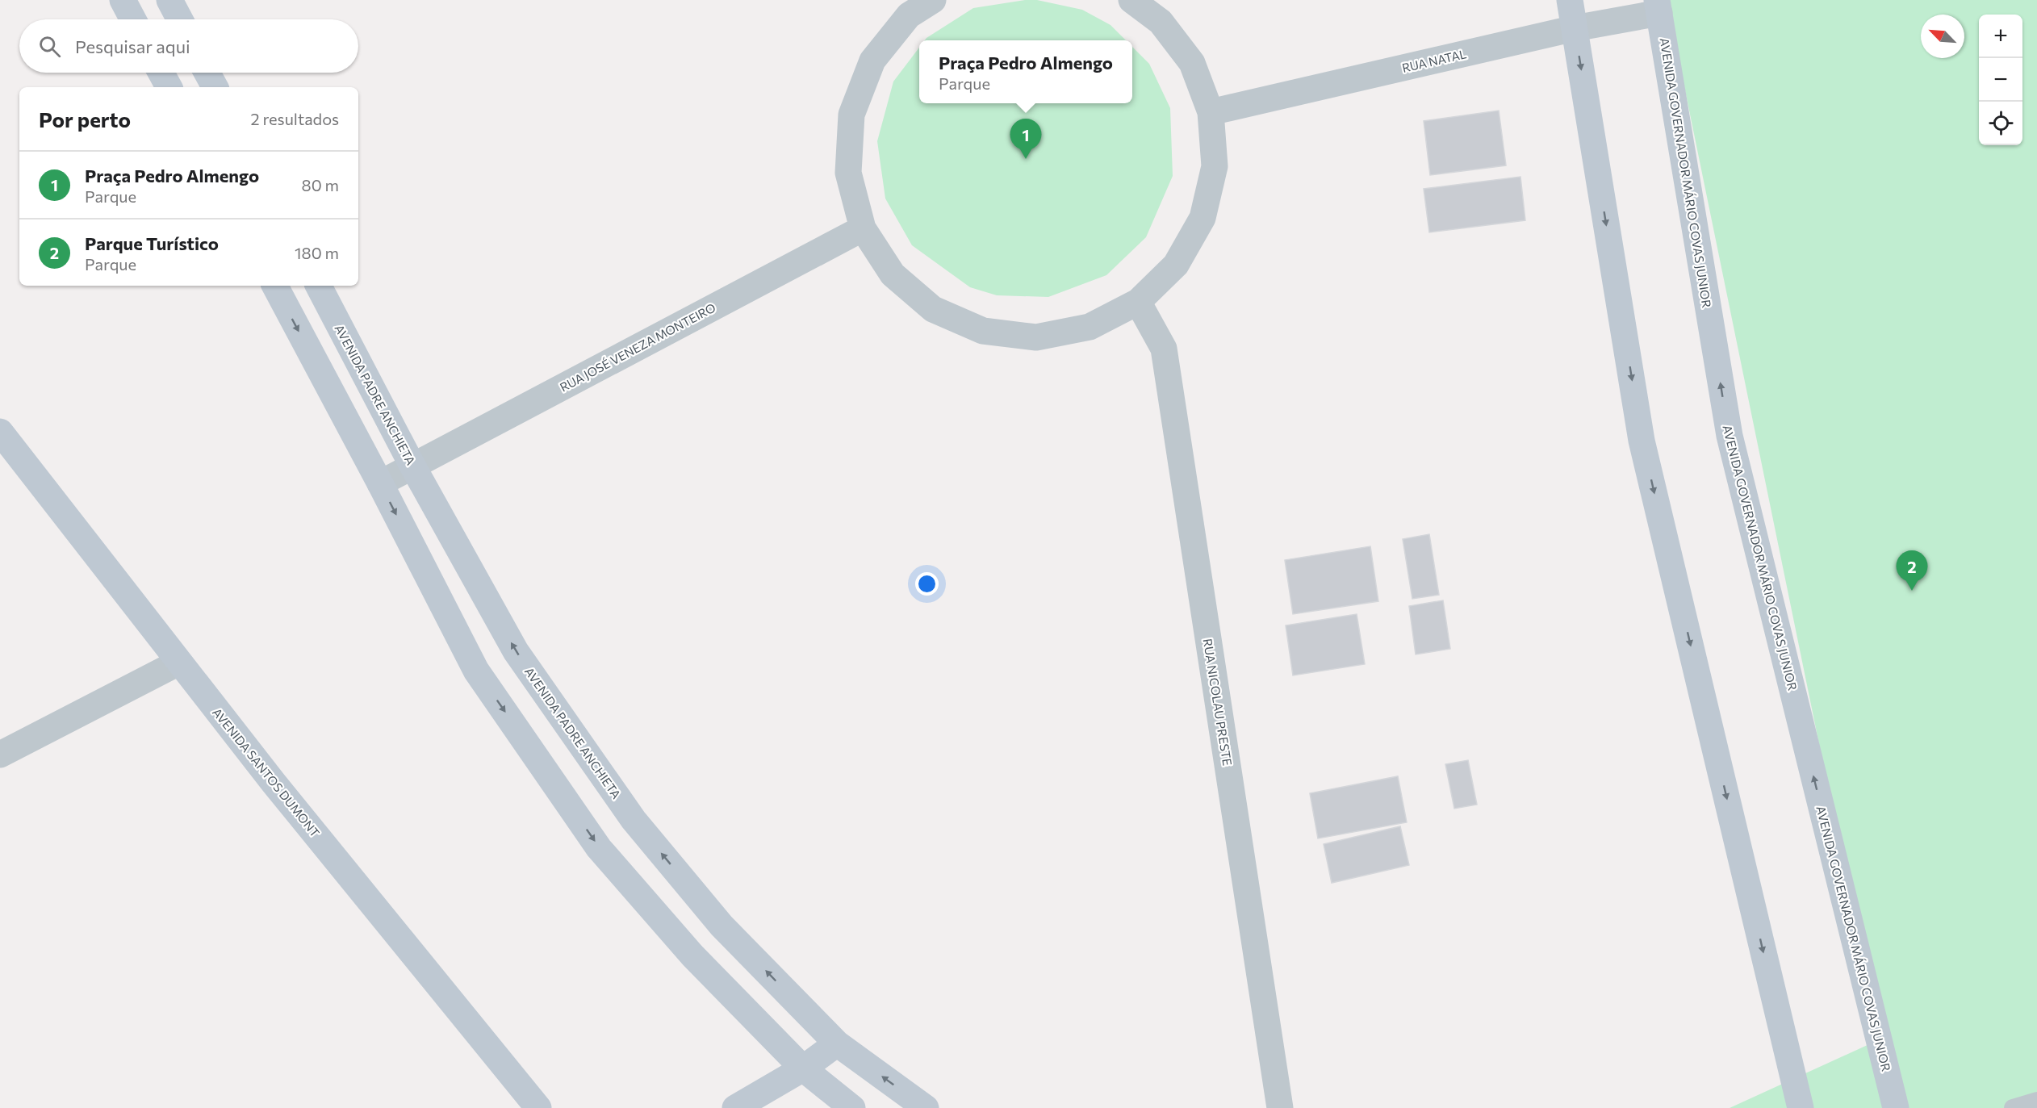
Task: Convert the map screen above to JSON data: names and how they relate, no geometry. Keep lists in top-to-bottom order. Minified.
{"streets":{"main road":["AVENIDA GOVERNADOR MÁRIO COVAS JUNIOR","AVENIDA PADRE ANCHIETA","AVENIDA SANTOS DUMONT"],"street":["RUA NATAL","RUA JOSÉ VENEZA MONTEIRO","RUA NICOLAU PRESTE"]},"crossings":[["RUA NATAL","AVENIDA GOVERNADOR MÁRIO COVAS JUNIOR"],["RUA JOSÉ VENEZA MONTEIRO","AVENIDA PADRE ANCHIETA"]],"north":"top left","page":{"map_buttons":["+","−"],"search":"Pesquisar aqui","popup":["Praça Pedro Almengo","Parque"],"heading":["Por perto","2 resultados"],"pins":["1","2"],"list":[{"mark":"1","name":"Praça Pedro Almengo","note":"Parque","value":"80 m"},{"mark":"2","name":"Parque Turístico","note":"Parque","value":"180 m"}]}}
